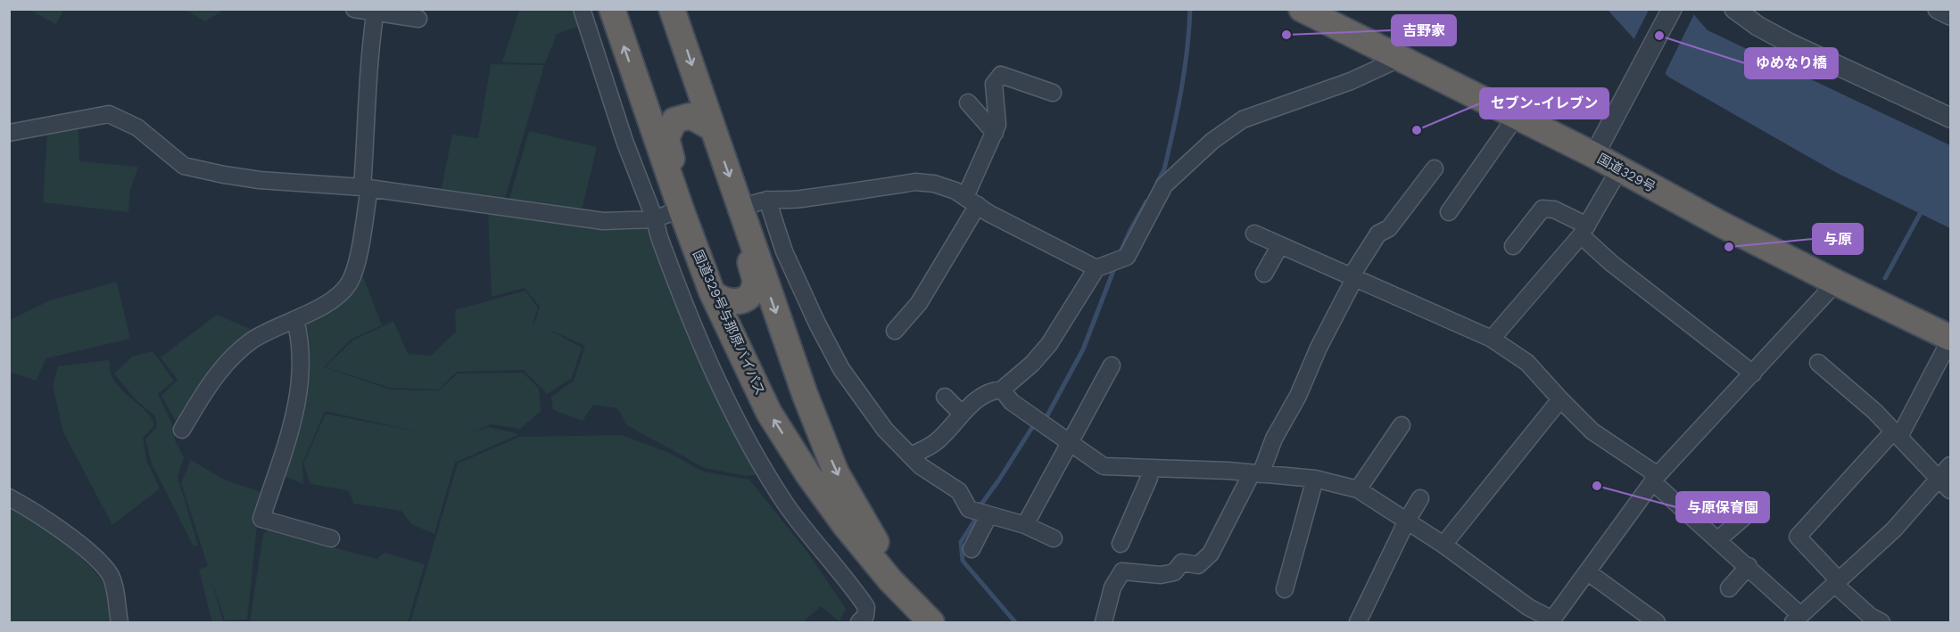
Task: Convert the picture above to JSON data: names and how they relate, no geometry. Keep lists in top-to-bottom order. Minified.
{"streets":{"highway":["国道329号","国道329号与那原バイパス"]},"places":["吉野家","ゆめなり橋","セブン-イレブン","与原","与原保育園"]}
